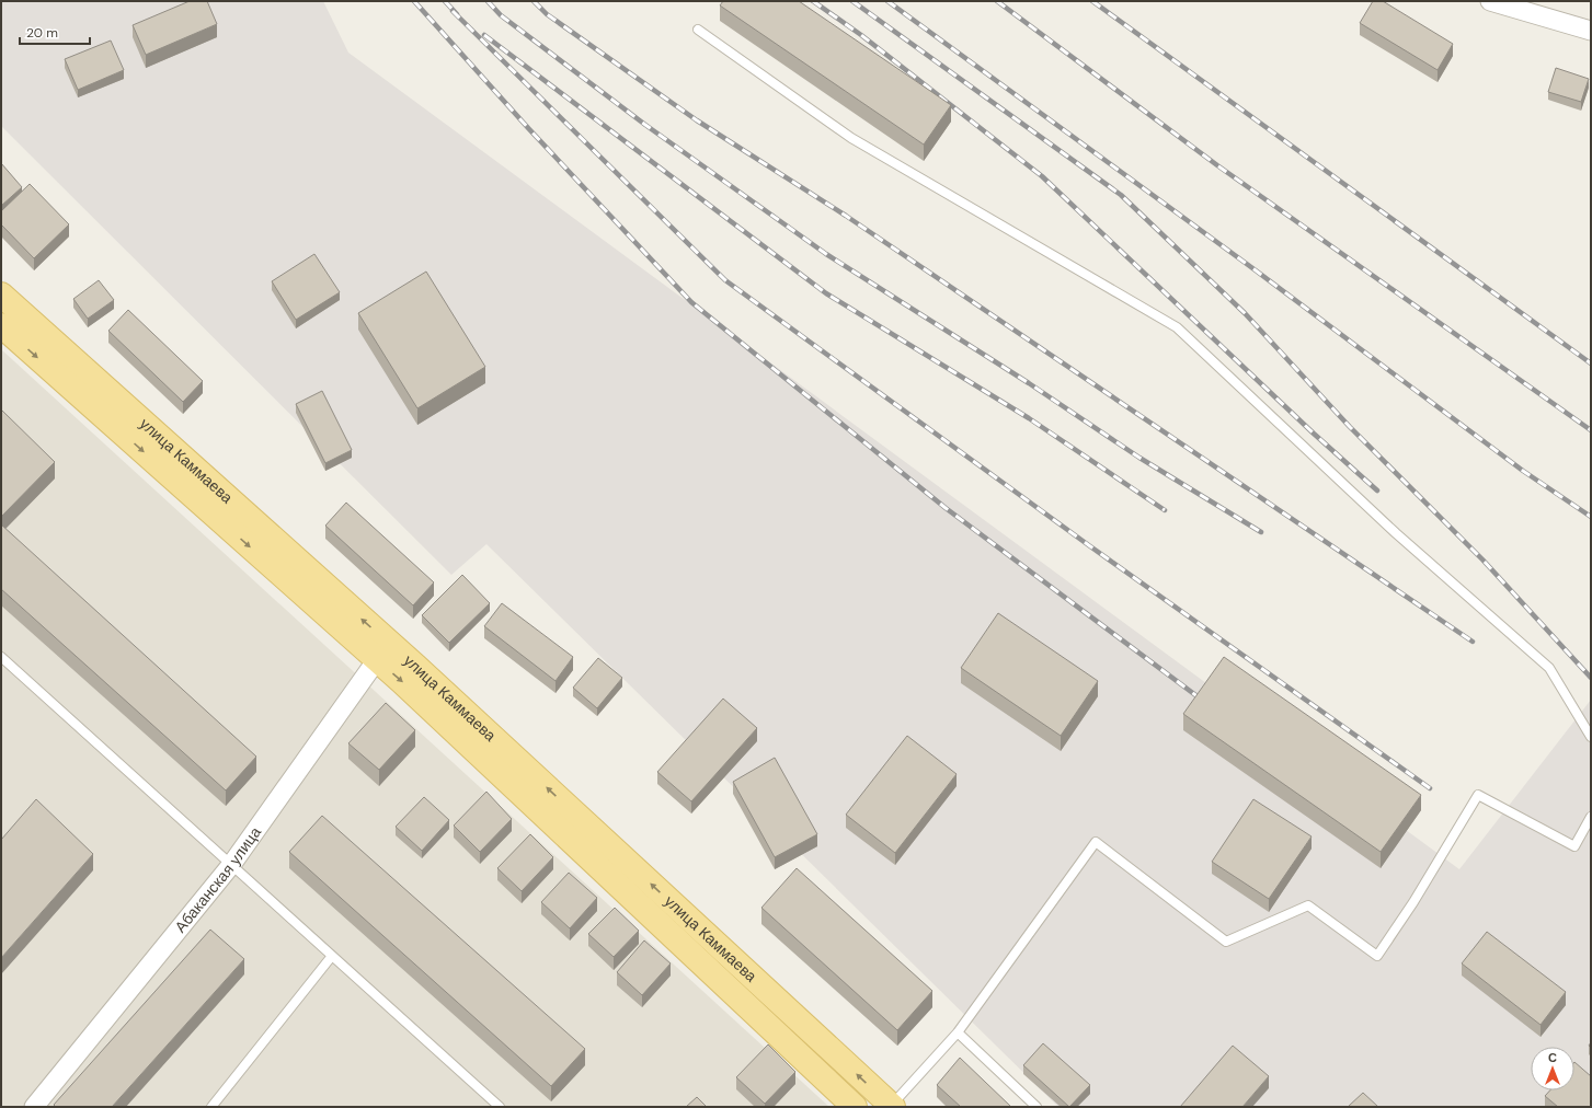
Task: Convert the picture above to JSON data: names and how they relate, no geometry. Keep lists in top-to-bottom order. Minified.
{"streets":{"main road":["улица Каммаева"],"street":["Абаканская улица"]},"crossings":[["улица Каммаева","Абаканская улица"]],"scale_bar":"20 m","north":"top"}
